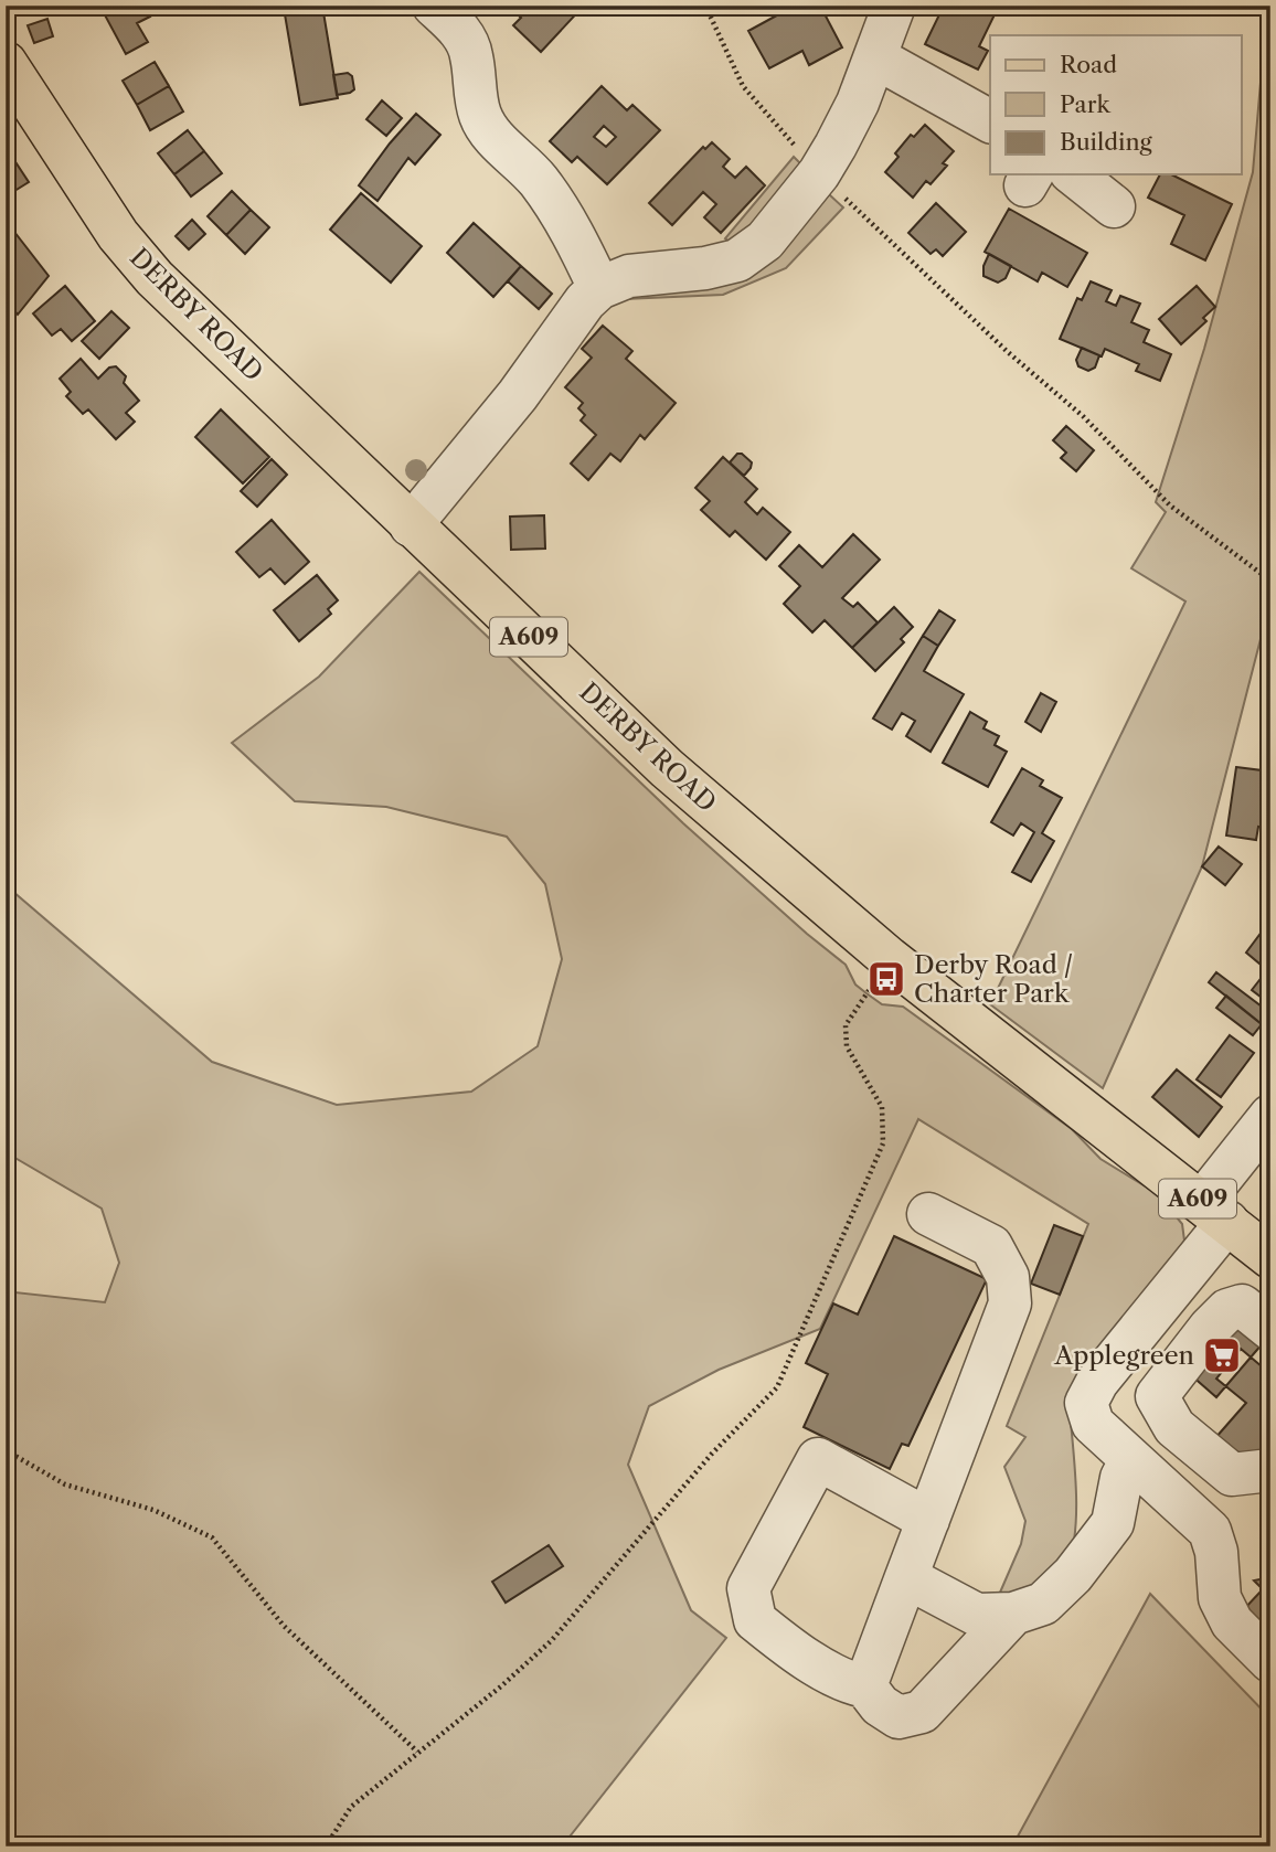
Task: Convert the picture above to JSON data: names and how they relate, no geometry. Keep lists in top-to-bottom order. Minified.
{"streets":{"main road":["DERBY ROAD","A609"]},"places":{"bus stop":["Derby Road / Charter Park"],"supermarket":["Applegreen"]},"legend":["Road","Park","Building"]}
